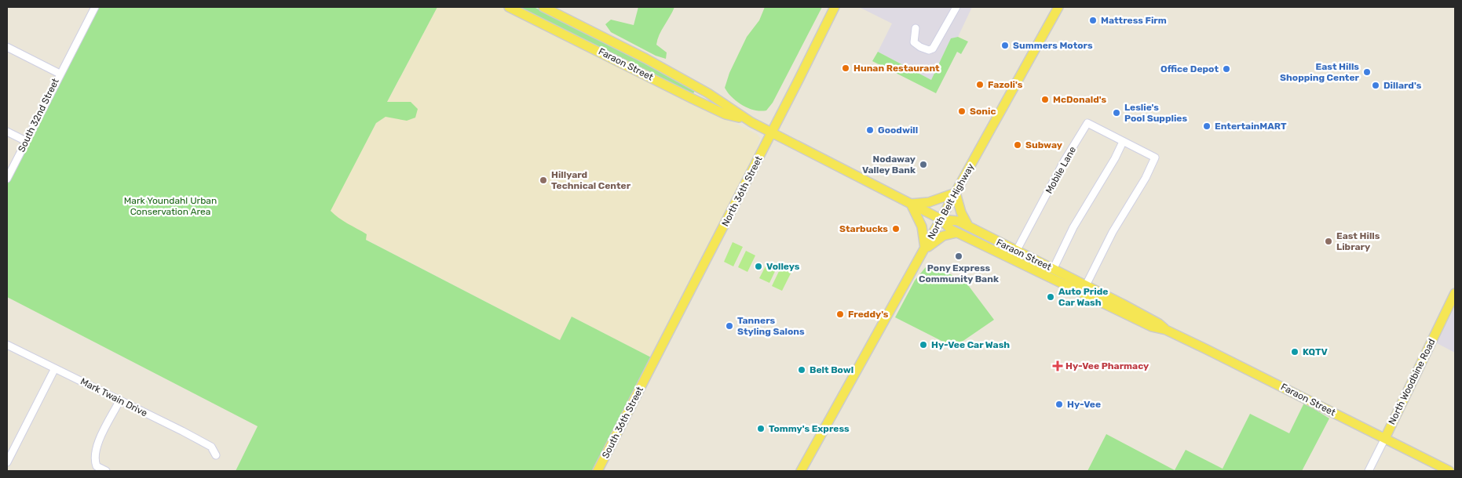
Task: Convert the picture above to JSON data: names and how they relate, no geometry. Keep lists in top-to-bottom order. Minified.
{"streets":{"main road":["Faraon Street","North 36th Street","North Belt Highway","North Woodbine Road","South 36th Street"],"street":["South 32nd Street","Mobile Lane","Mark Twain Drive"]},"crossings":[["Faraon Street","Mobile Lane"],["Faraon Street","North 36th Street"],["Faraon Street","North Belt Highway"],["Faraon Street","North Woodbine Road"],["North 36th Street","South 36th Street"]],"parks":["Mark Youndahl Urban Conservation Area"],"places":{"other":["Mattress Firm","Summers Motors","Hunan Restaurant","Office Depot","East Hills Shopping Center","Fazoli's","Dillard's","McDonald's","Sonic","Leslie's Pool Supplies","EntertainMART","Goodwill","Subway","Nodaway Valley Bank","Hillyard Technical Center","Starbucks","East Hills Library","Pony Express Community Bank","Volleys","Auto Pride Car Wash","Freddy's","Tanners Styling Salons","Hy-Vee Car Wash","KQTV","Belt Bowl","Hy-Vee","Tommy's Express"],"health":["Hy-Vee Pharmacy"]}}
